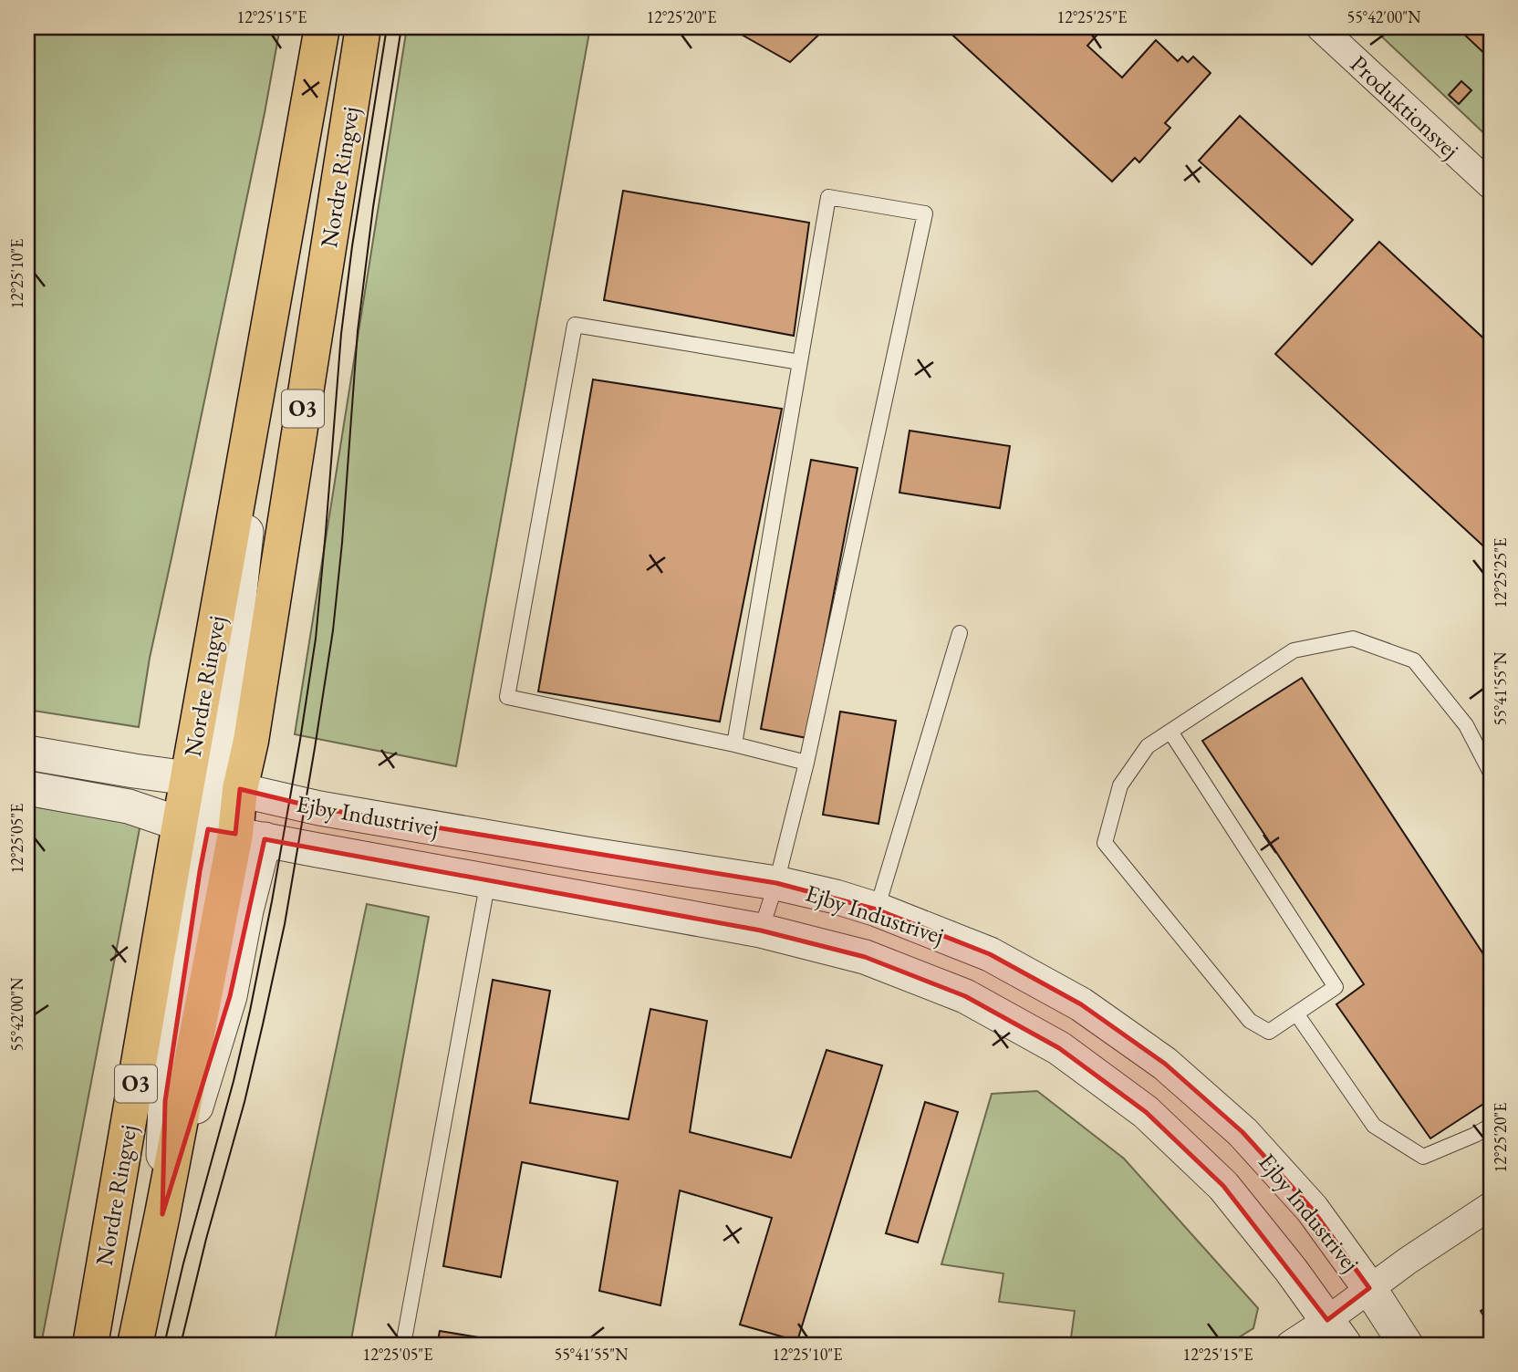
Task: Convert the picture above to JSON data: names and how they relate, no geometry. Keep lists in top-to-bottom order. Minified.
{"streets":{"main road":["Nordre Ringvej","O3"],"street":["Produktionsvej","Ejby Industrivej"]},"crossings":[["Nordre Ringvej","Ejby Industrivej"]],"coordinates":["12°25'15\"E","12°25'20\"E","12°25'25\"E","55°42'00\"N","12°25'10\"E","55°41'55\"N","12°25'05\"E"]}
